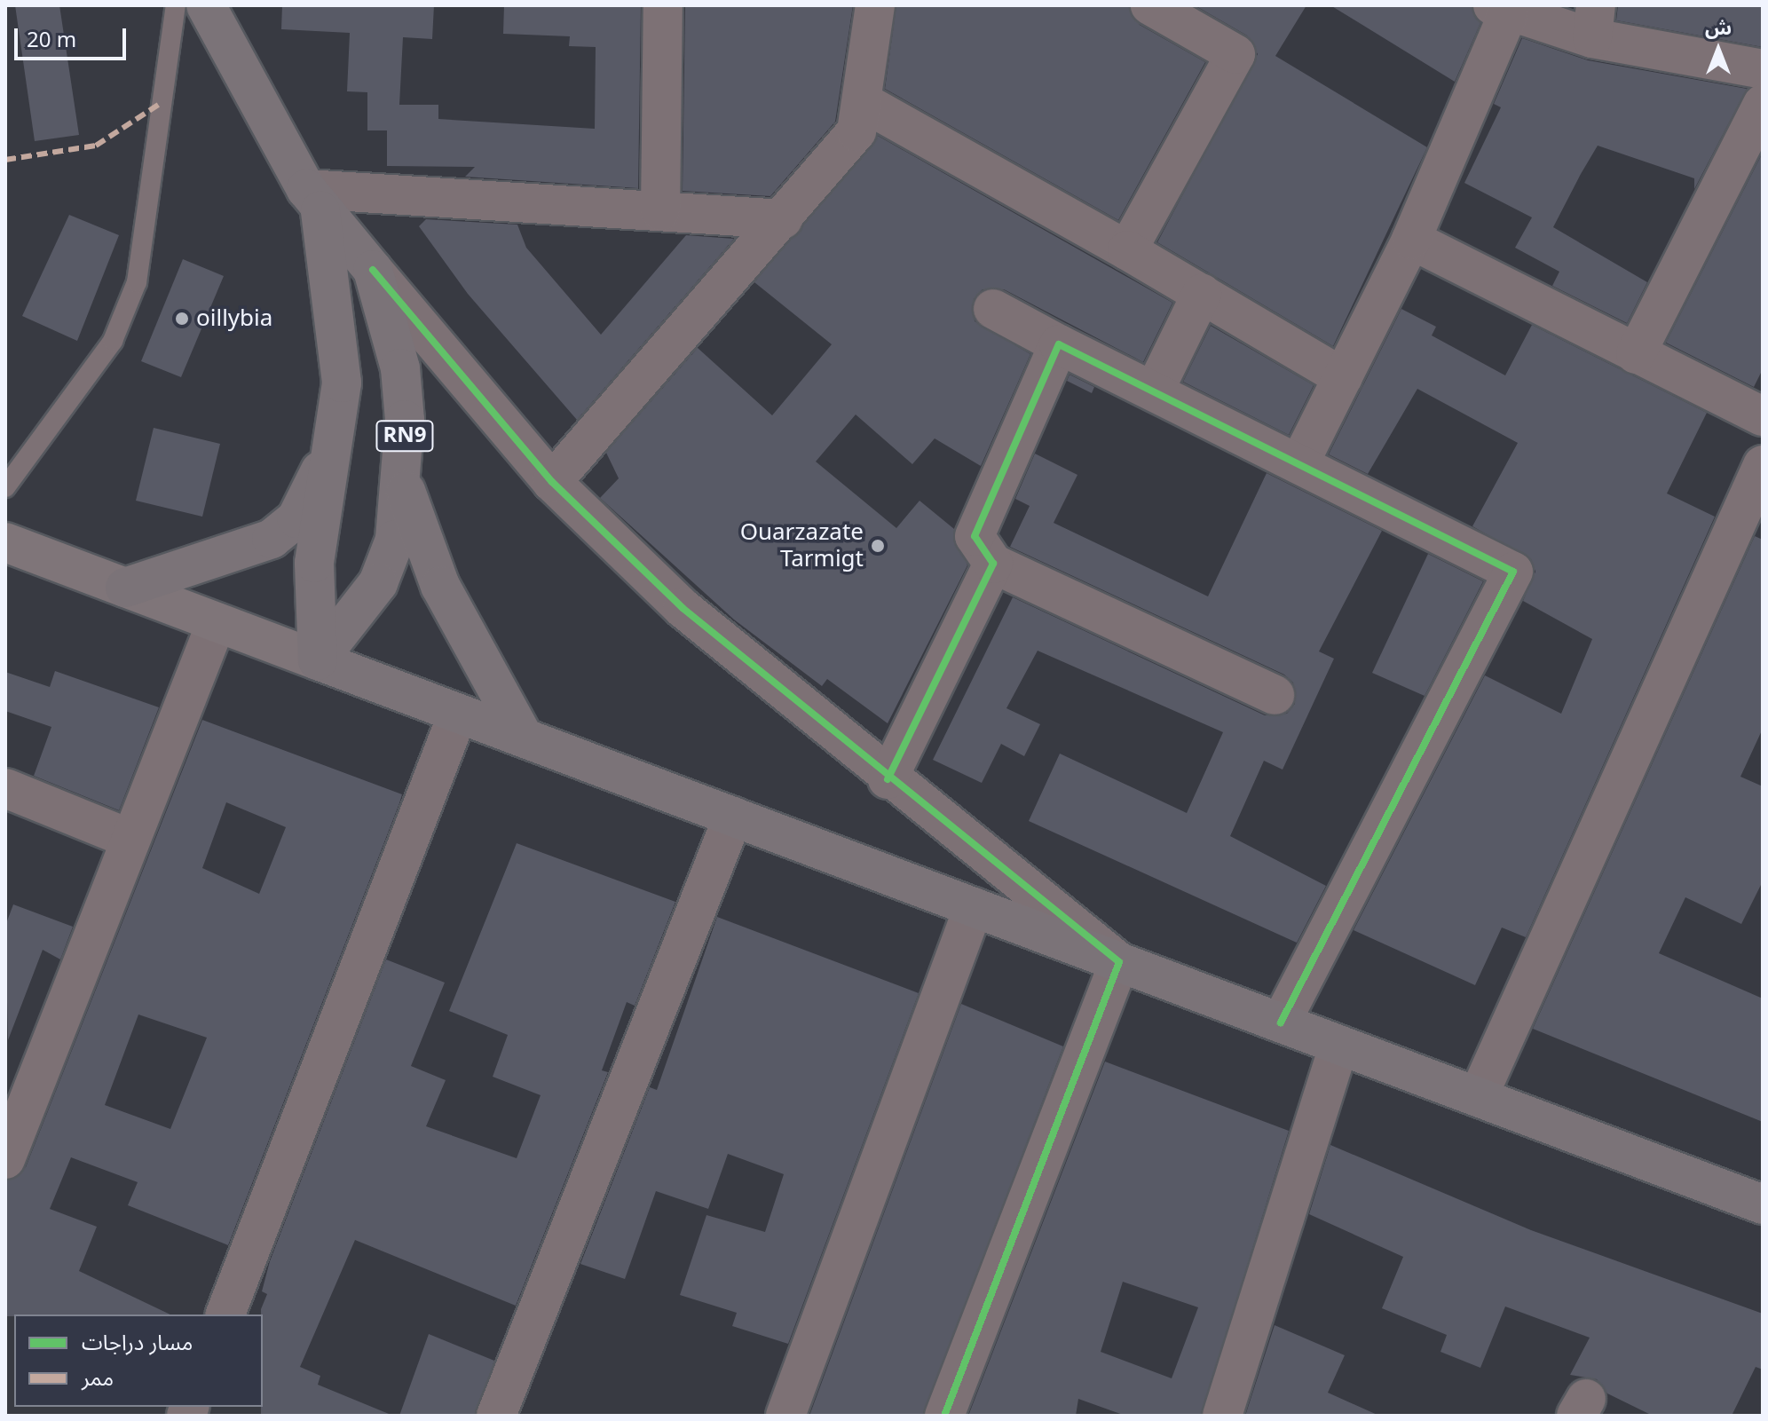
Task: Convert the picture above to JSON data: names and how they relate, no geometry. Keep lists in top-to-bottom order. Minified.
{"streets":{"main road":["RN9"]},"places":["oillybia","Ouarzazate Tarmigt"],"legend":["مسار دراجات","ممر"],"scale_bar":"20 m","north":"top"}
